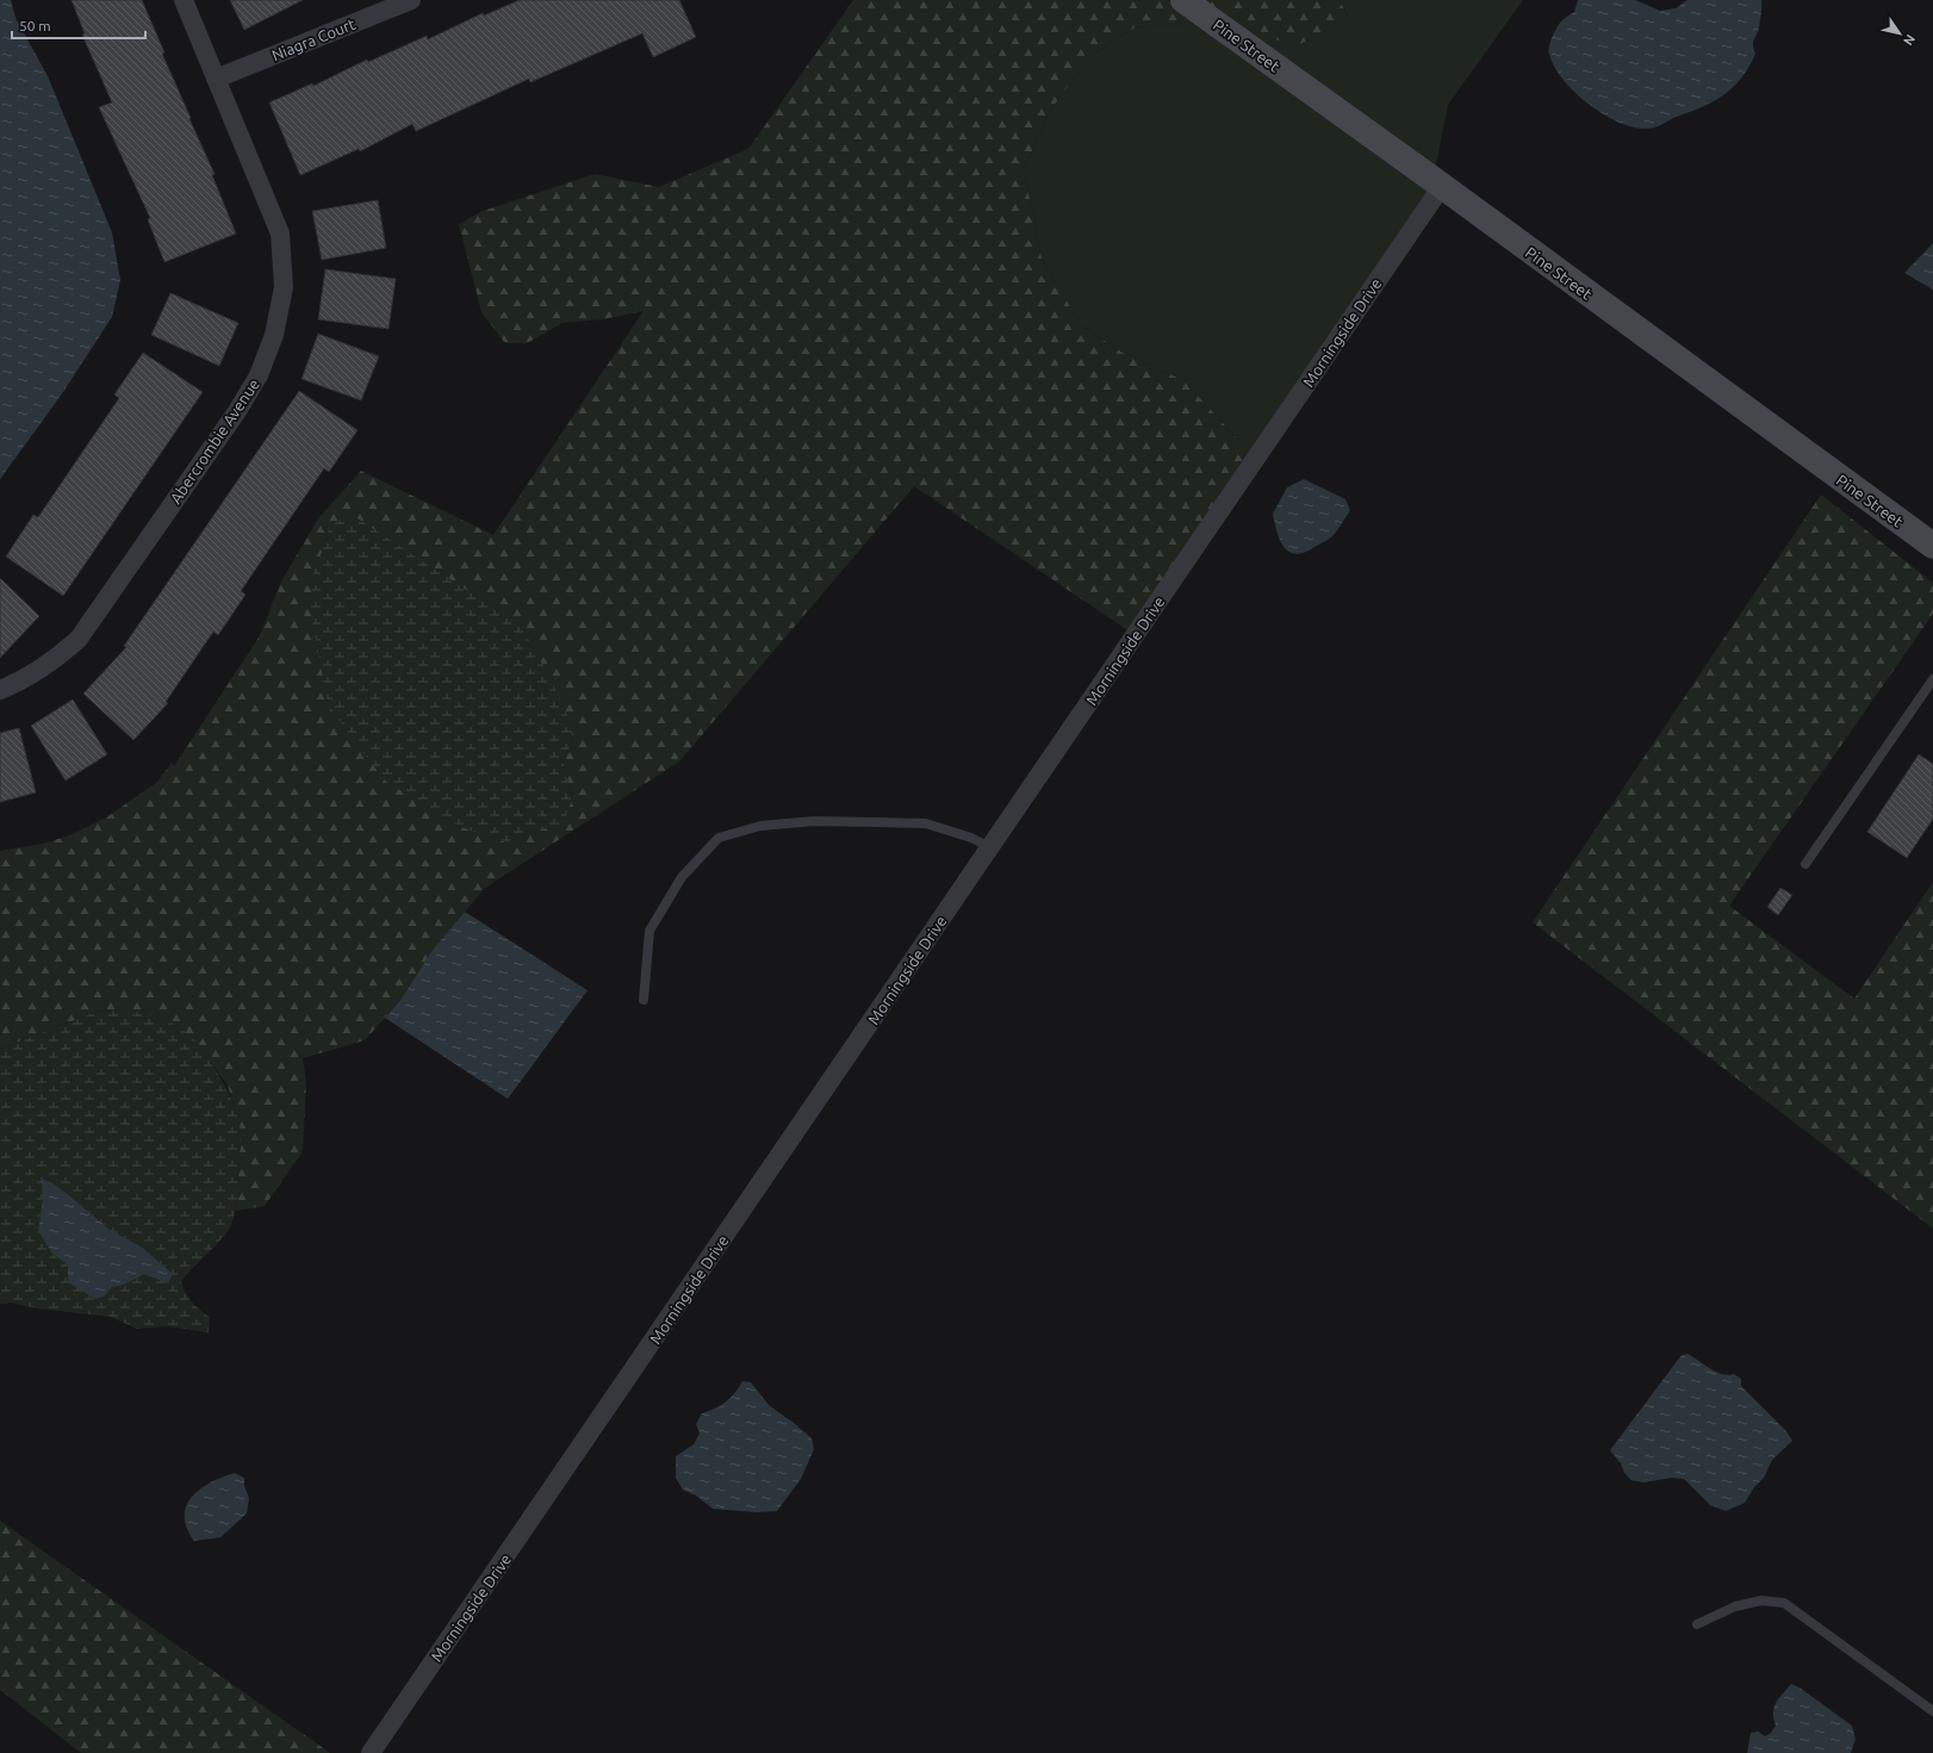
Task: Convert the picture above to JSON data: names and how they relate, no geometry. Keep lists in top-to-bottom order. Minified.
{"streets":{"main road":["Pine Street"],"street":["Niagra Court","Morningside Drive","Abercrombie Avenue"]},"crossings":[["Niagra Court","Abercrombie Avenue"],["Pine Street","Morningside Drive"]],"scale_bar":"50 m","north":"bottom right"}
